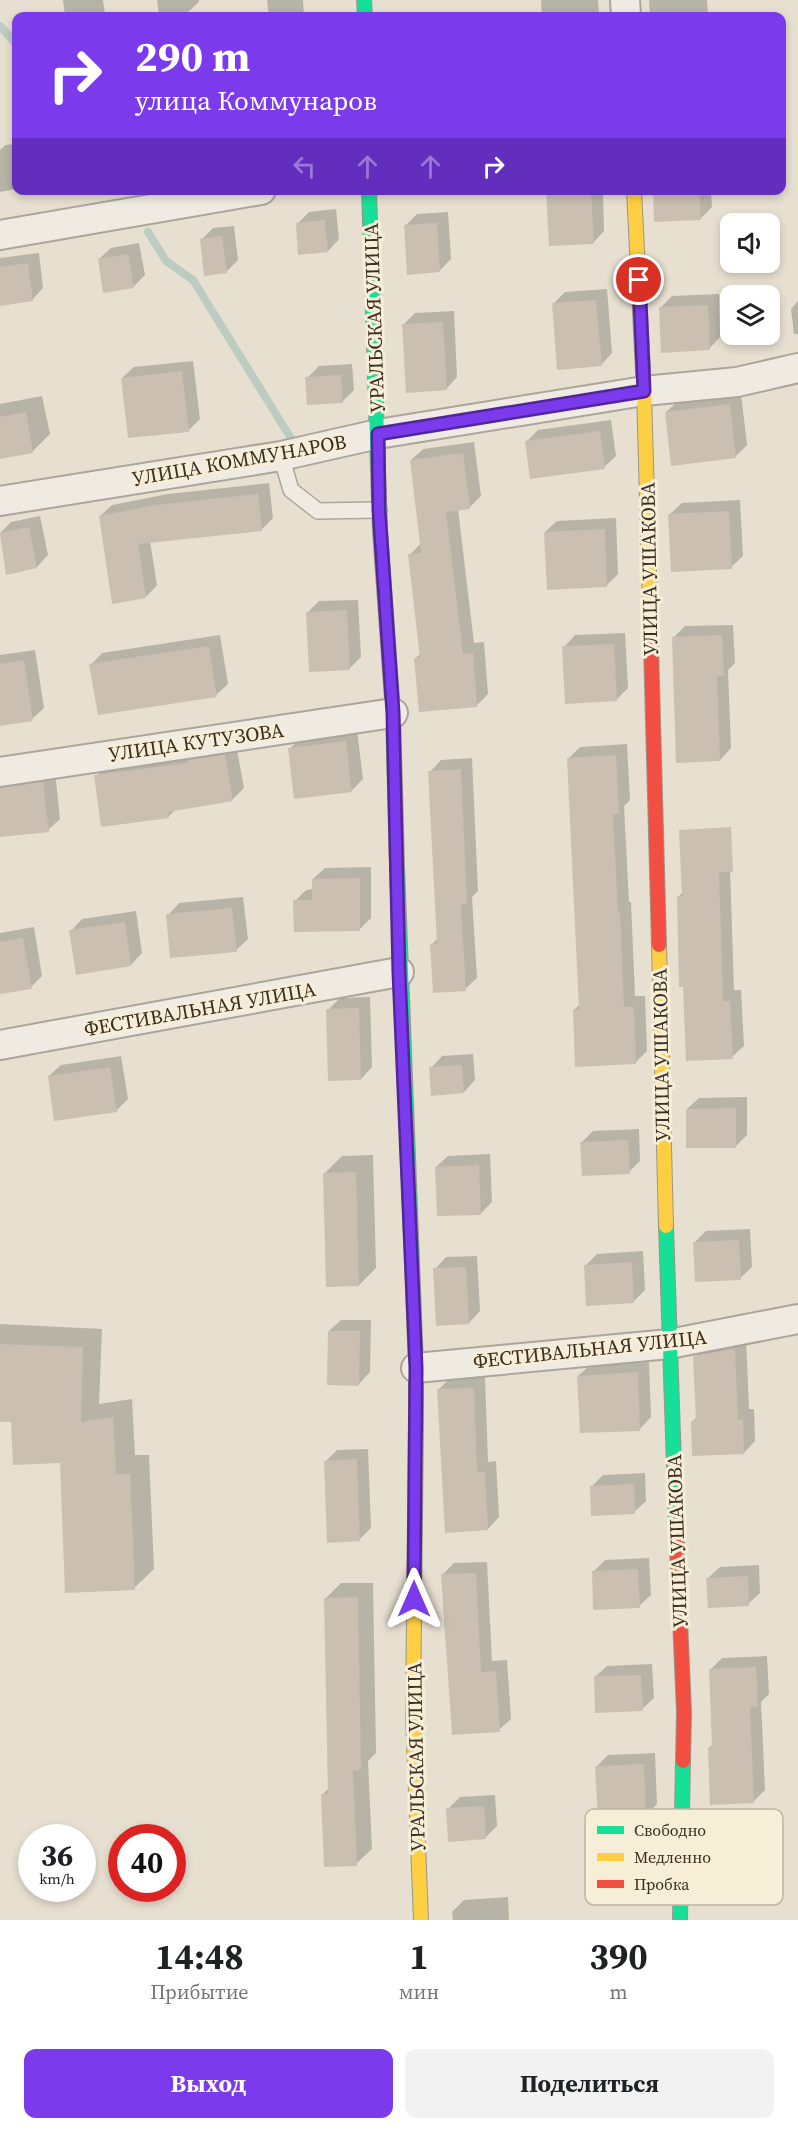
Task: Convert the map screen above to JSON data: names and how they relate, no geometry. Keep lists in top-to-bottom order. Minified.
{"streets":{"street":["УРАЛЬСКАЯ УЛИЦА","УЛИЦА КОММУНАРОВ","УЛИЦА УШАКОВА","УЛИЦА КУТУЗОВА","ФЕСТИВАЛЬНАЯ УЛИЦА"]},"crossings":[["УРАЛЬСКАЯ УЛИЦА","УЛИЦА КОММУНАРОВ"],["УРАЛЬСКАЯ УЛИЦА","УЛИЦА КУТУЗОВА"],["УРАЛЬСКАЯ УЛИЦА","ФЕСТИВАЛЬНАЯ УЛИЦА"],["УЛИЦА КОММУНАРОВ","УЛИЦА УШАКОВА"],["УЛИЦА УШАКОВА","ФЕСТИВАЛЬНАЯ УЛИЦА"]],"legend":["Свободно","Медленно","Пробка"],"page":{"turn":["290 m","улица Коммунаров"],"speed":"36 km/h","limit":"40","eta":["14:48","Прибытие","1","мин","390","m"],"buttons":["Выход","Поделиться"]}}
